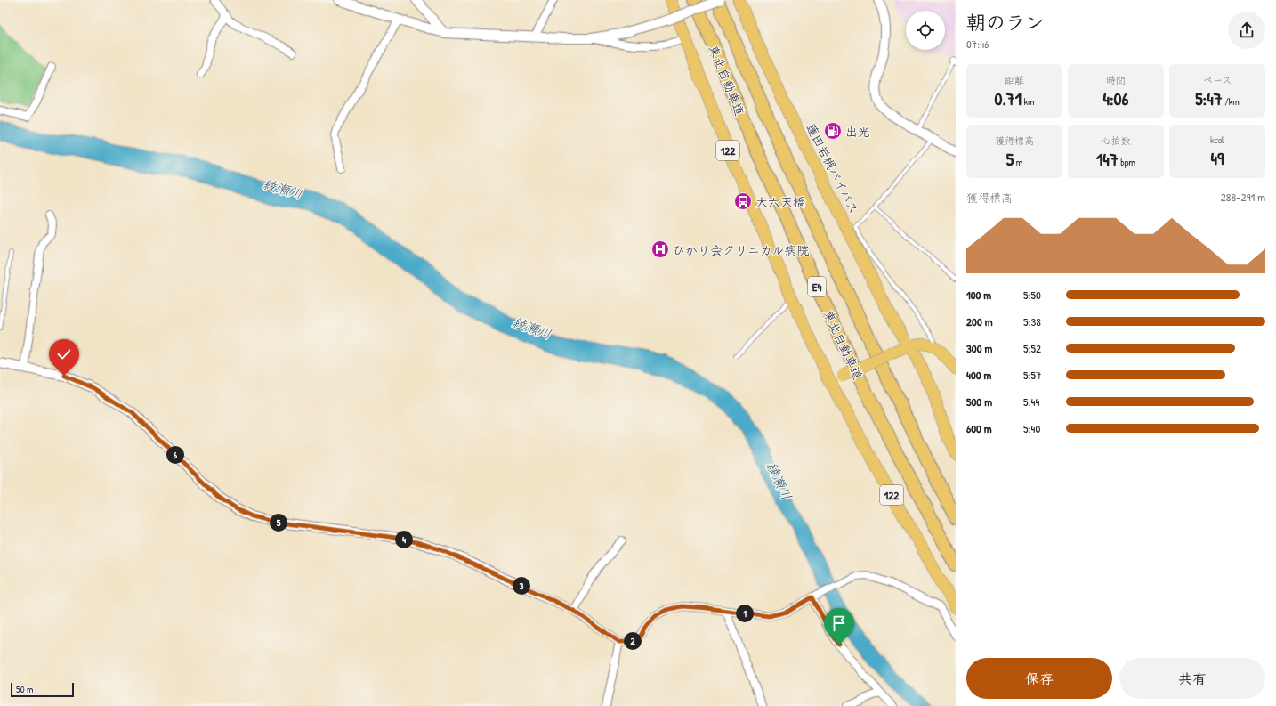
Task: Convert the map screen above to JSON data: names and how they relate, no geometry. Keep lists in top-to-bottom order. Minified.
{"streets":{"highway":["東北自動車道","122","蓮田岩槻バイパス","E4"]},"water":["綾瀬川"],"places":{"fuel station":["出光"],"bus stop":["大六天橋"],"hospital":["ひかり会クリニカル病院"]},"scale_bar":"50 m","page":{"heading":["朝のラン","07:46"],"stats":[["距離","0.71 km"],["時間","4:06"],["ペース","5:47 /km"],["獲得標高","5 m"],["心拍数","147 bpm"],["kcal","49"]],"chart":["獲得標高","288–291 m"],"list":[{"name":"100 m","note":"5:50"},{"name":"200 m","note":"5:38"},{"name":"300 m","note":"5:52"},{"name":"400 m","note":"5:57"},{"name":"500 m","note":"5:44"},{"name":"600 m","note":"5:40"}],"pins":["6","5","4","3","1","2"],"buttons":["保存","共有"],"scale":"50 m"}}
